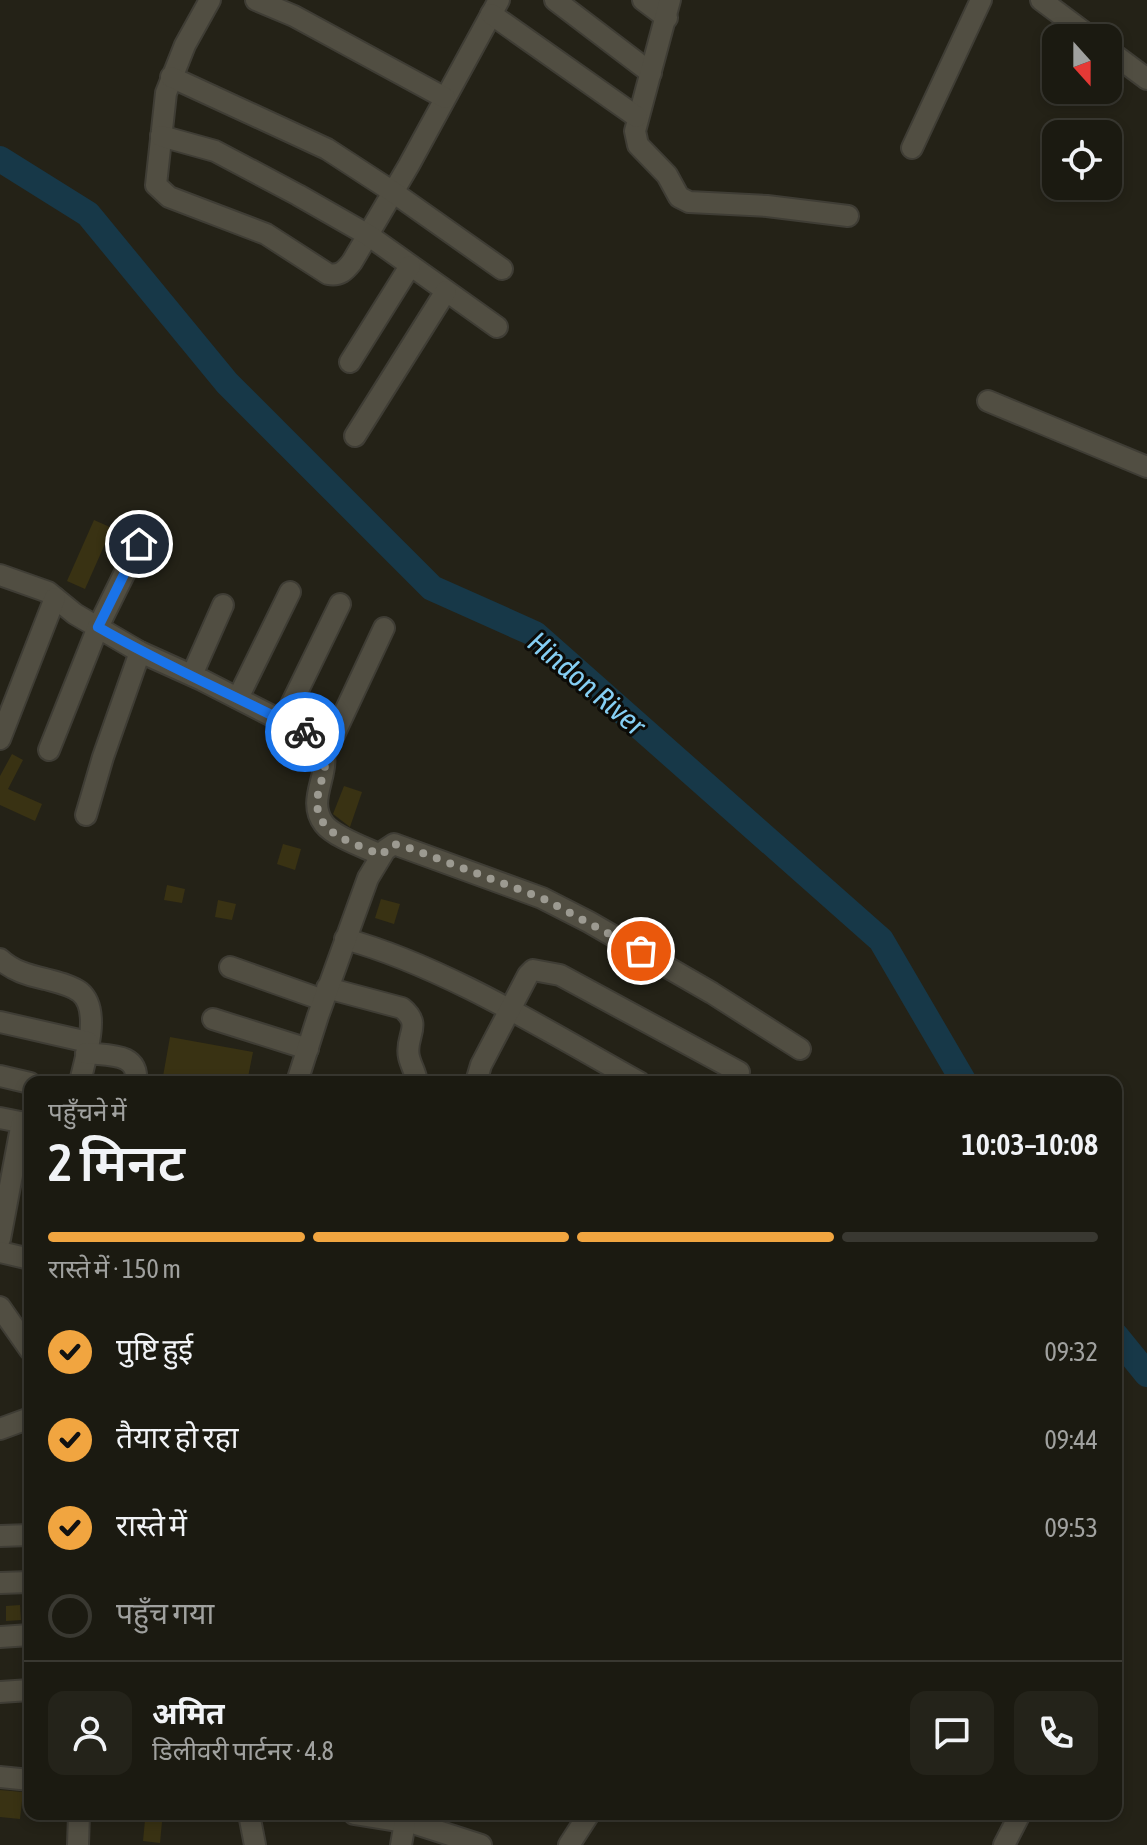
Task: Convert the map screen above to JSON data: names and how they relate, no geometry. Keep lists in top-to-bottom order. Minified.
{"water":["Hindon River"],"north":"bottom","page":{"heading":["2 मिनट","पहुँचने में","10:03–10:08"],"panel":["अमित","डिलीवरी पार्टनर · 4.8"],"bar":"रास्ते में · 150 m","list":[["पुष्टि हुई","09:32"],["तैयार हो रहा","09:44"],["रास्ते में","09:53"],"पहुँच गया"]}}
